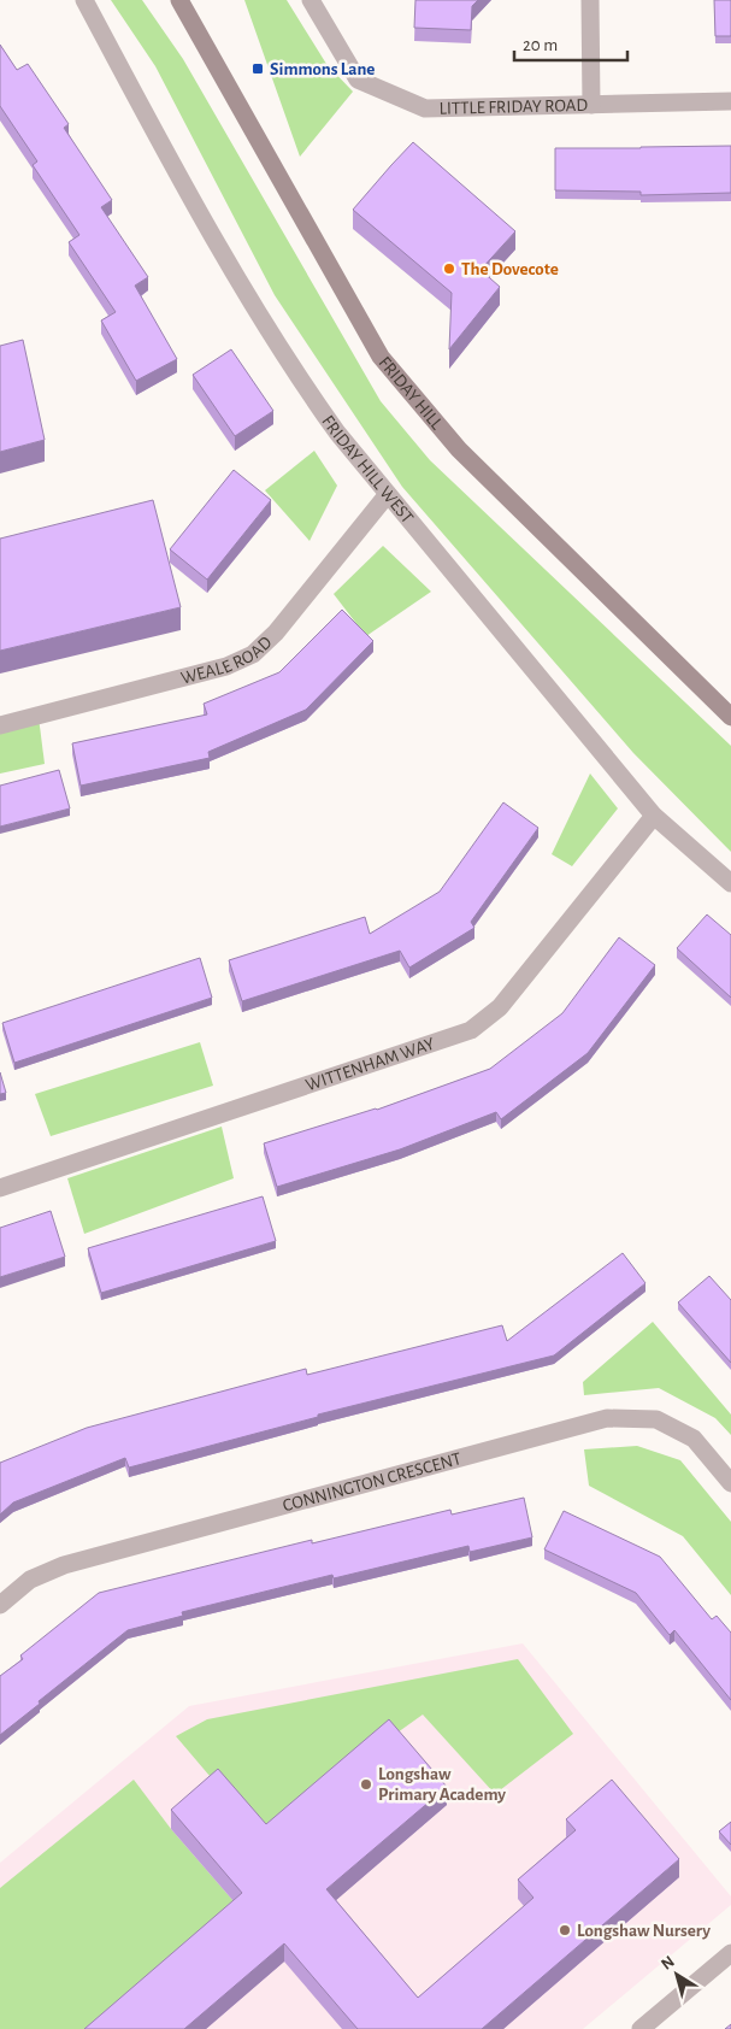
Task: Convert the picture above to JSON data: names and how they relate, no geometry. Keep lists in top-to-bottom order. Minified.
{"streets":{"main road":["FRIDAY HILL"],"street":["LITTLE FRIDAY ROAD","FRIDAY HILL WEST","WEALE ROAD","WITTENHAM WAY","CONNINGTON CRESCENT"]},"crossings":[["FRIDAY HILL WEST","WEALE ROAD"],["FRIDAY HILL WEST","WITTENHAM WAY"]],"places":{"transit":["Simmons Lane"],"other":["The Dovecote","Longshaw Primary Academy","Longshaw Nursery"]},"scale_bar":"20 m","north":"top left"}
